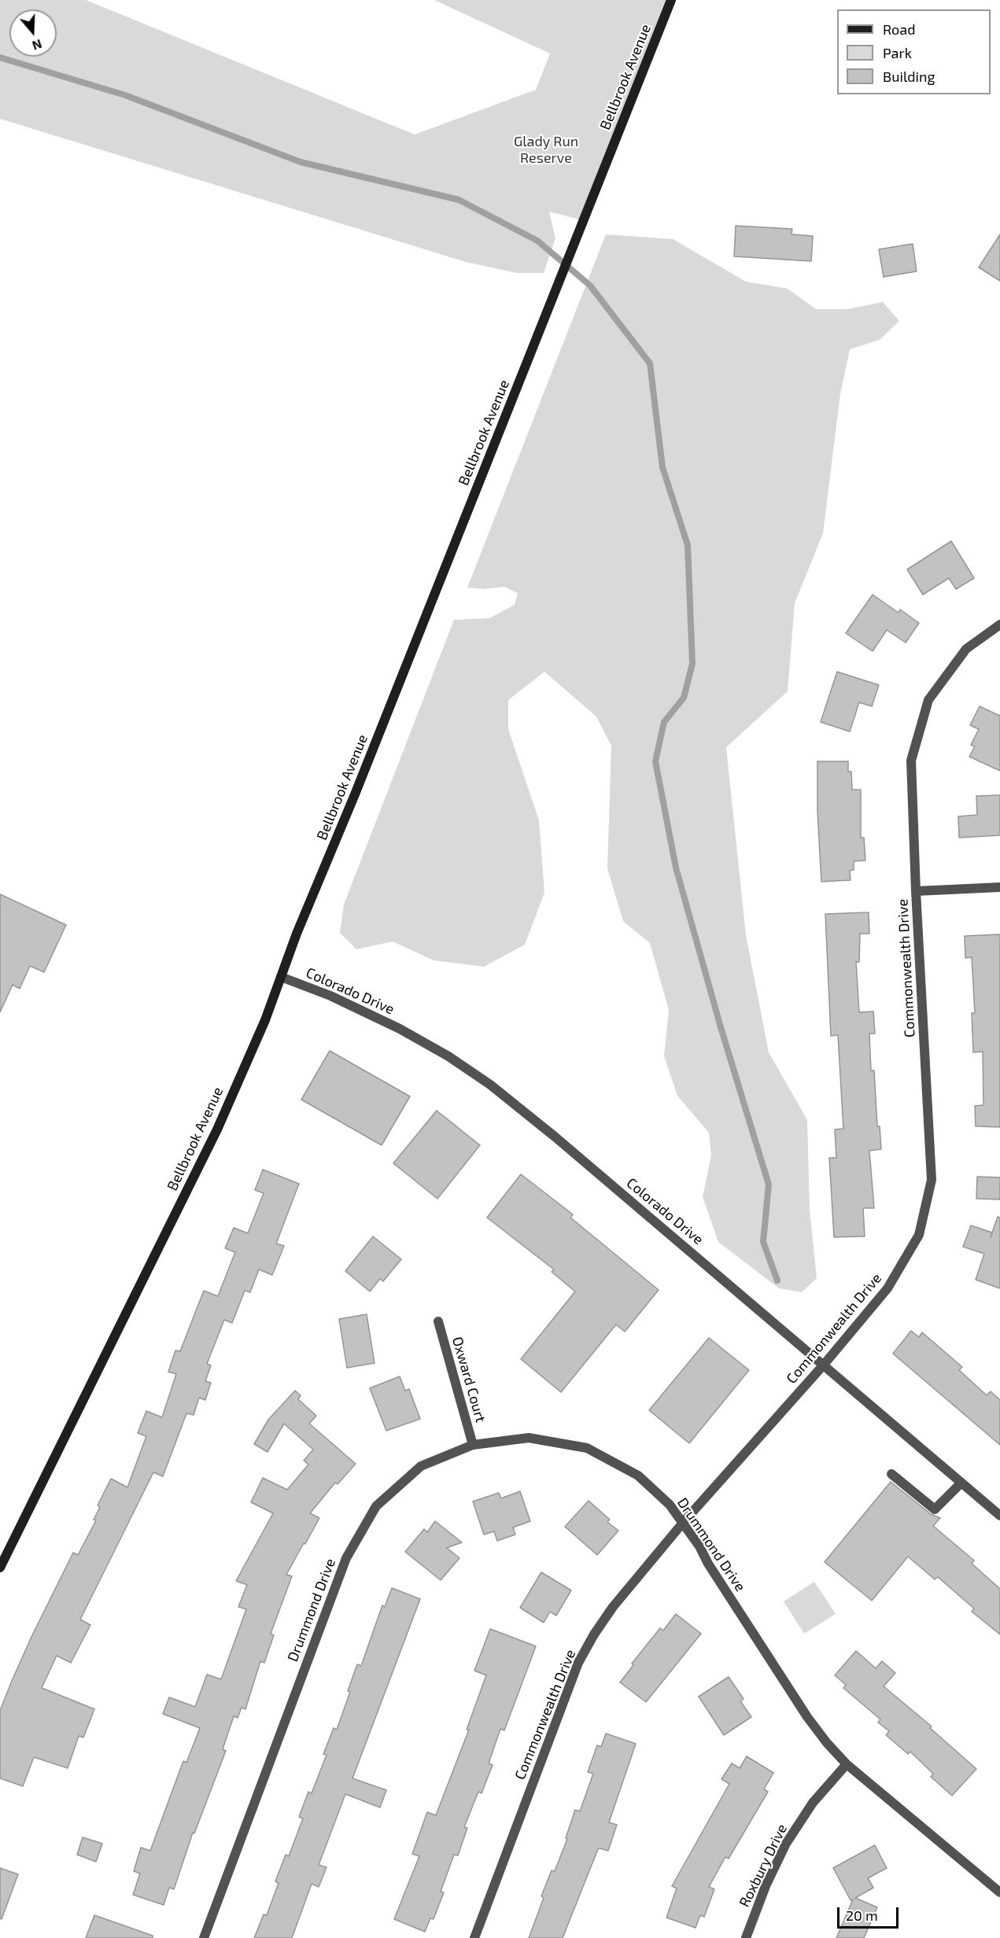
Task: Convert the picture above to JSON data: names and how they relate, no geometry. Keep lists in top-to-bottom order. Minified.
{"streets":{"street":["Bellbrook Avenue","Commonwealth Drive","Colorado Drive","Oxward Court","Drummond Drive","Roxbury Drive"]},"crossings":[["Bellbrook Avenue","Colorado Drive"],["Commonwealth Drive","Colorado Drive"],["Commonwealth Drive","Drummond Drive"],["Oxward Court","Drummond Drive"],["Drummond Drive","Roxbury Drive"]],"parks":["Glady Run Reserve"],"legend":["Road","Park","Building"],"scale_bar":"20 m","north":"bottom"}
